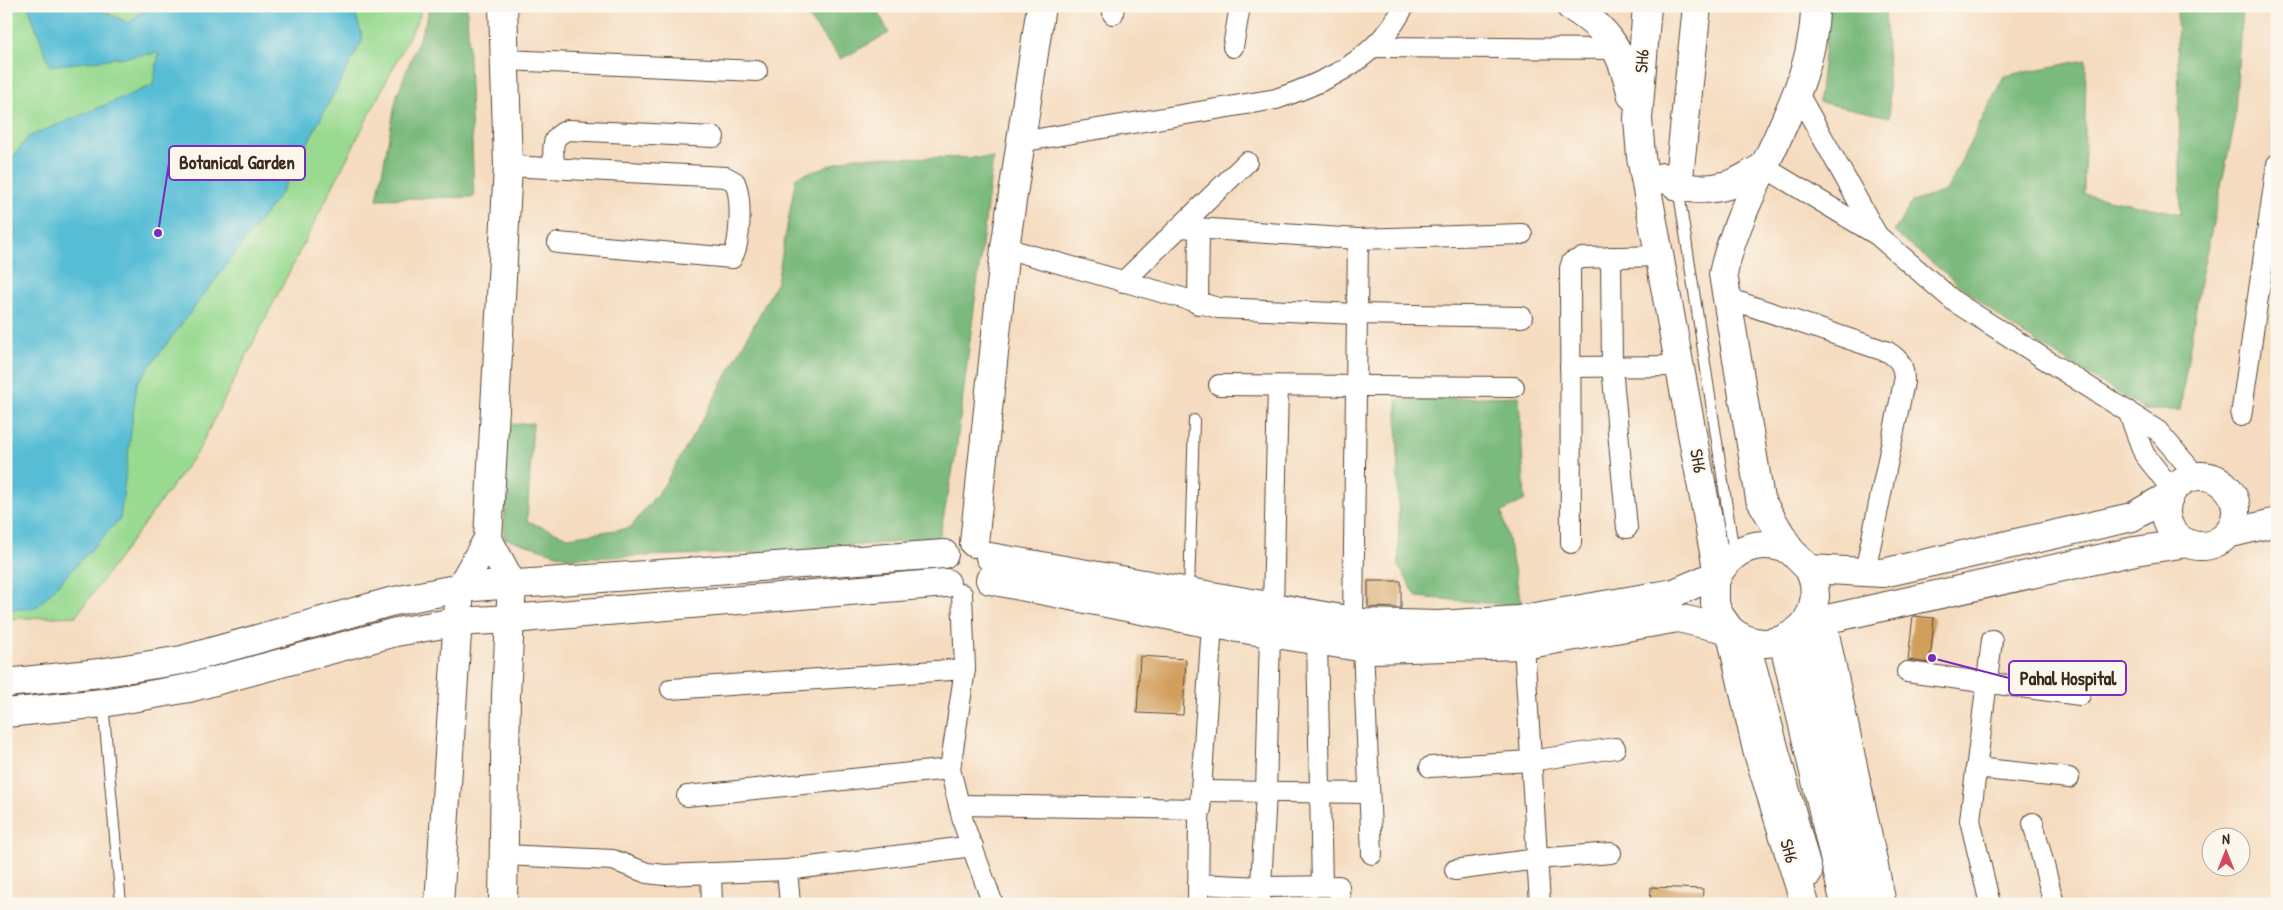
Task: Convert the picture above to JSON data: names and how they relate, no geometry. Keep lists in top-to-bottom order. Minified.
{"streets":{"main road":["SH6"]},"places":["Botanical Garden","Pahal Hospital"],"north":"top"}
